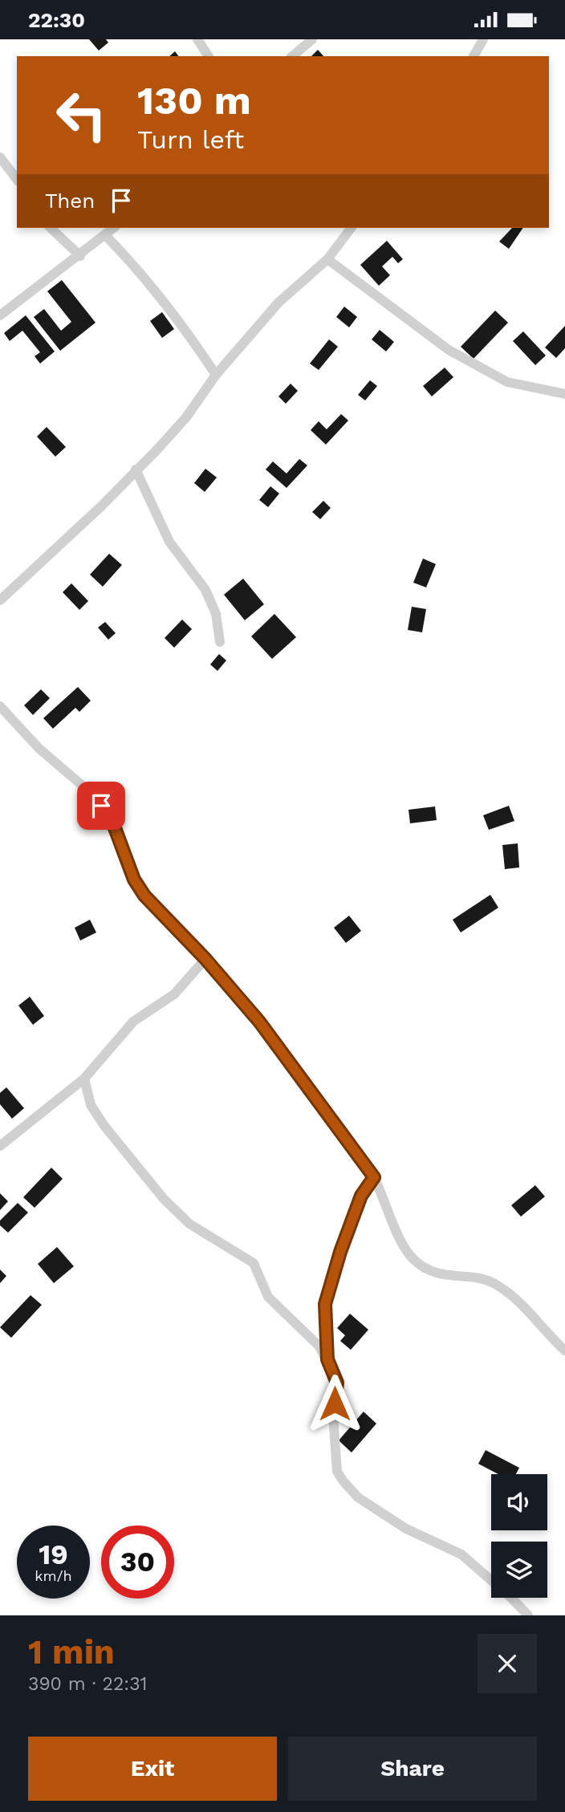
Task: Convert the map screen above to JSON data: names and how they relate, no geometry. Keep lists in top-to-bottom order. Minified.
{"page":{"status":"22:30","turn":["130 m","Turn left"],"then":"Then","speed":"19 km/h","limit":"30","heading":["1 min","390 m · 22:31"],"buttons":["Exit","Share"]}}
